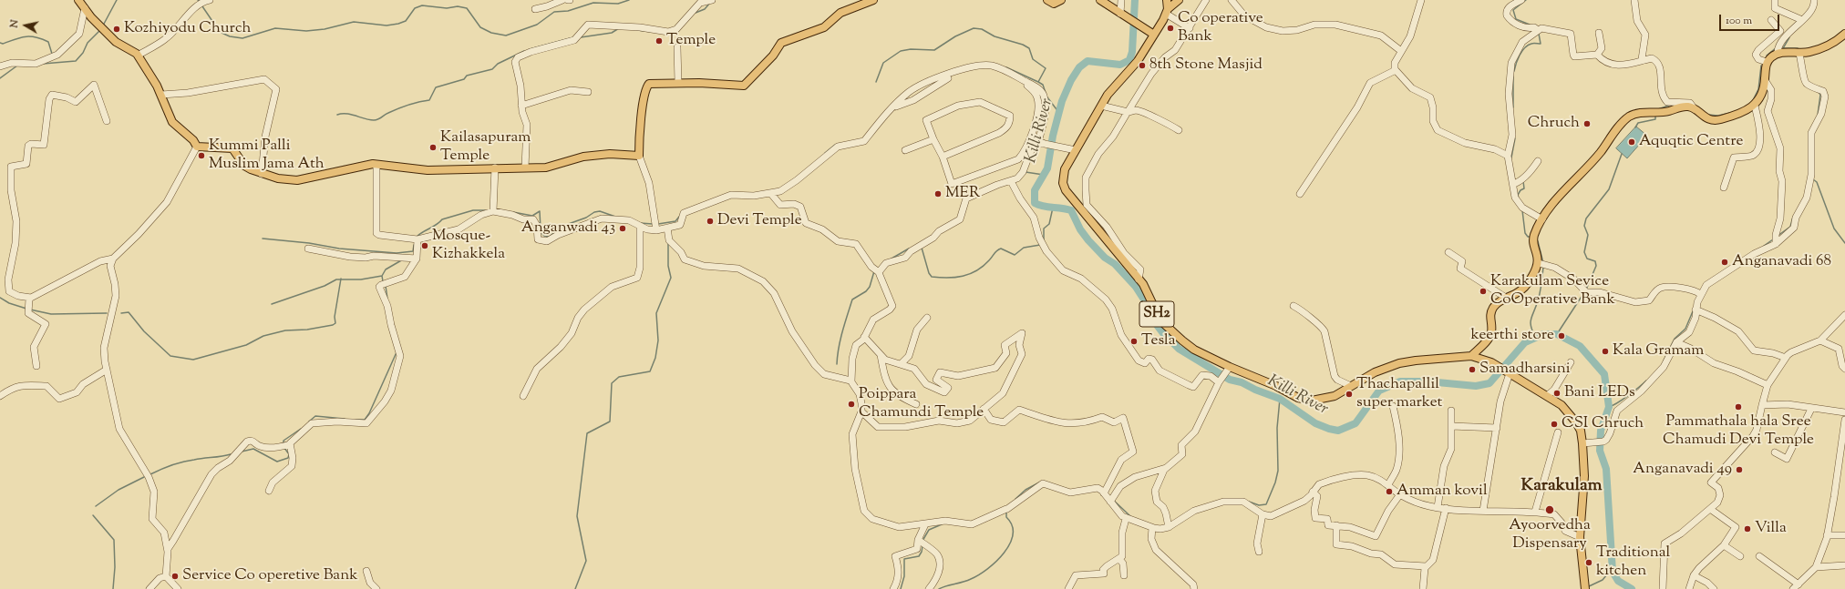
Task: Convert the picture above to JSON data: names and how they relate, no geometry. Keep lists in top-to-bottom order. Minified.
{"streets":{"main road":["SH2"]},"districts":["Karakulam"],"water":["Killi River"],"places":["Co operative Bank","Kozhiyodu Church","Temple","8th Stone Masjid","Chruch","Aquqtic Centre","Kailasapuram Temple","Kummi Palli Muslim Jama Ath","MER","Devi Temple","Anganwadi 43","Mosque- Kizhakkela","Anganavadi 68","Karakulam Sevice CoOperative Bank","keerthi store","Tesla","Kala Gramam","Samadharsini","Bani LEDs","Thachapallil super market","Poippara Chamundi Temple","Pammathala hala Sree Chamudi Devi Temple","CSI Chruch","Anganavadi 49","Amman kovil","Ayoorvedha Dispensary","Villa","Traditional kitchen","Service Co operetive Bank"],"scale_bar":"100 m","north":"left"}
